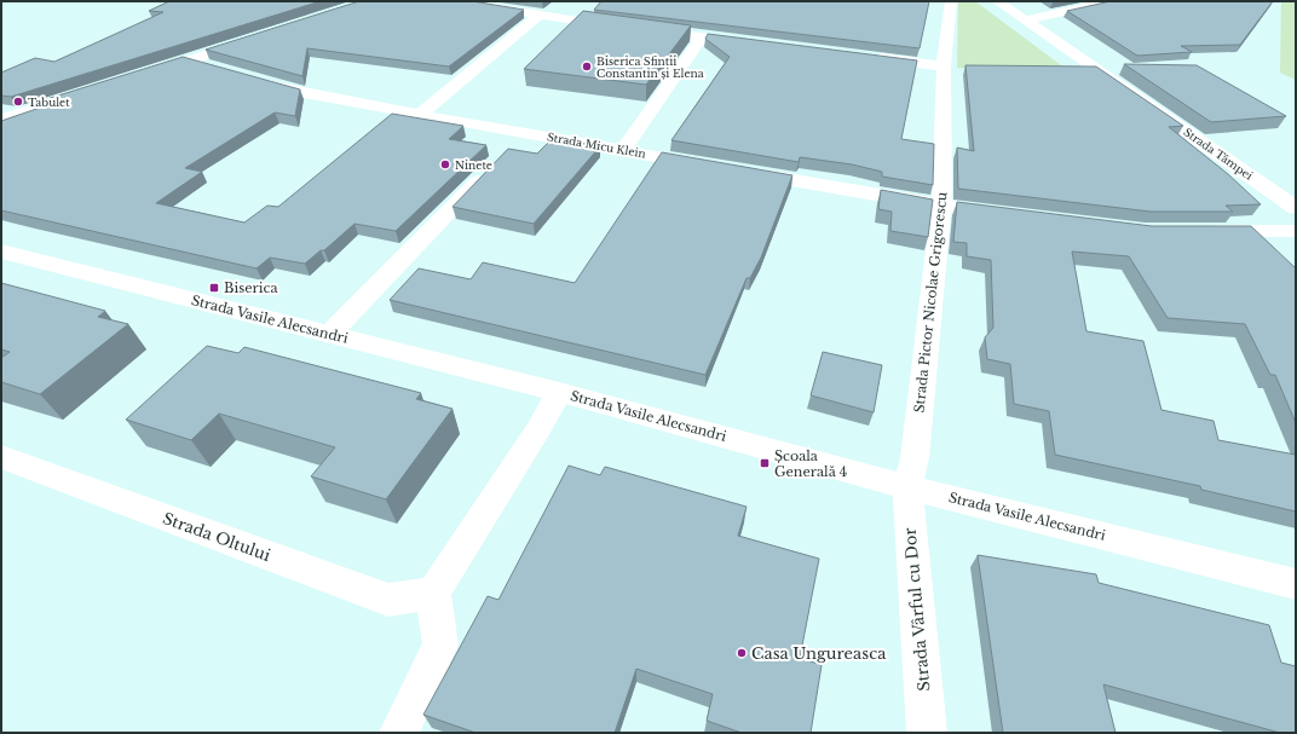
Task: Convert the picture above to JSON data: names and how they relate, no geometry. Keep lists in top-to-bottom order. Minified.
{"streets":{"street":["Strada Micu Klein","Strada Tâmpei","Strada Pictor Nicolae Grigorescu","Strada Vasile Alecsandri","Strada Oltului","Strada Vârful cu Dor"]},"crossings":[["Strada Micu Klein","Strada Pictor Nicolae Grigorescu"],["Strada Pictor Nicolae Grigorescu","Strada Vasile Alecsandri"],["Strada Pictor Nicolae Grigorescu","Strada Vârful cu Dor"],["Strada Vasile Alecsandri","Strada Vârful cu Dor"]],"places":{"other":["Biserica Sfinții Constantin și Elena","Tabulet","Ninete","Casa Ungureasca"],"transit":["Biserica","Școala Generală 4"]}}
